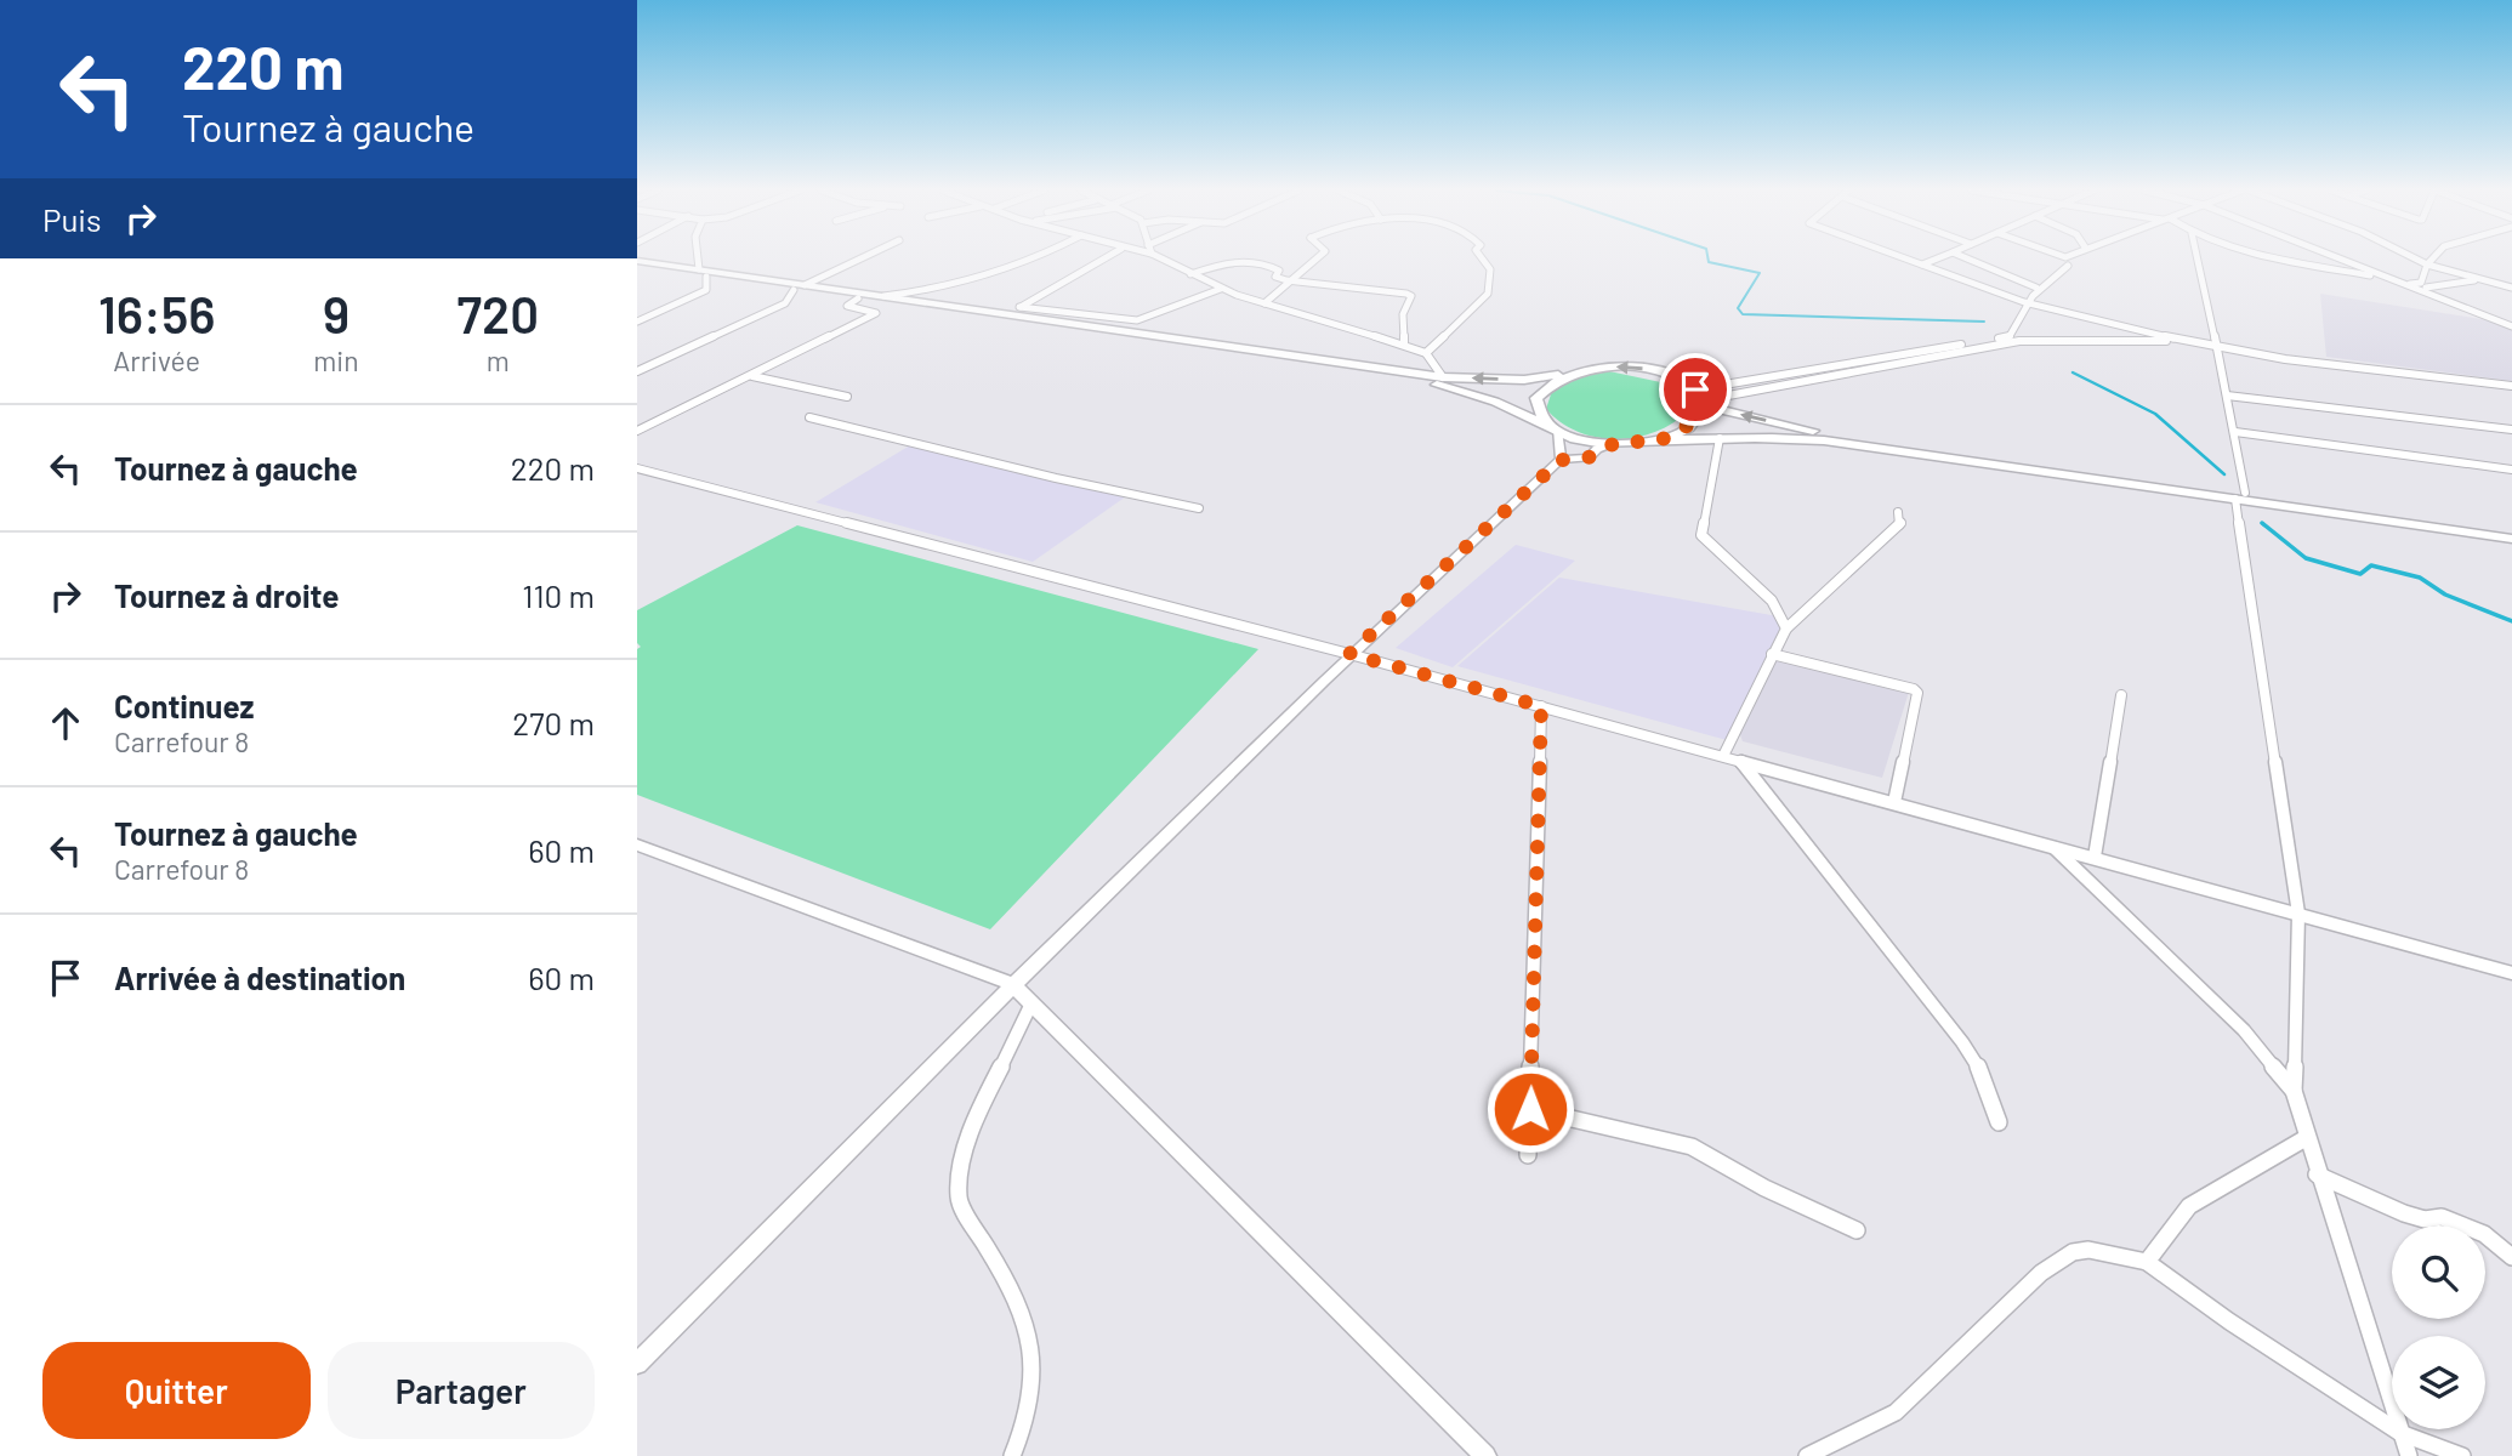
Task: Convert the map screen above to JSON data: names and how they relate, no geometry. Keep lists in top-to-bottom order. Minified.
{"page":{"turn":["220 m","Tournez à gauche"],"then":"Puis","eta":["16:56","Arrivée","9","min","720","m"],"list":[{"name":"Tournez à gauche","value":"220 m"},{"name":"Tournez à droite","value":"110 m"},{"name":"Continuez","note":"Carrefour 8","value":"270 m"},{"name":"Tournez à gauche","note":"Carrefour 8","value":"60 m"},{"name":"Arrivée à destination","value":"60 m"}],"buttons":["Quitter","Partager"]}}
